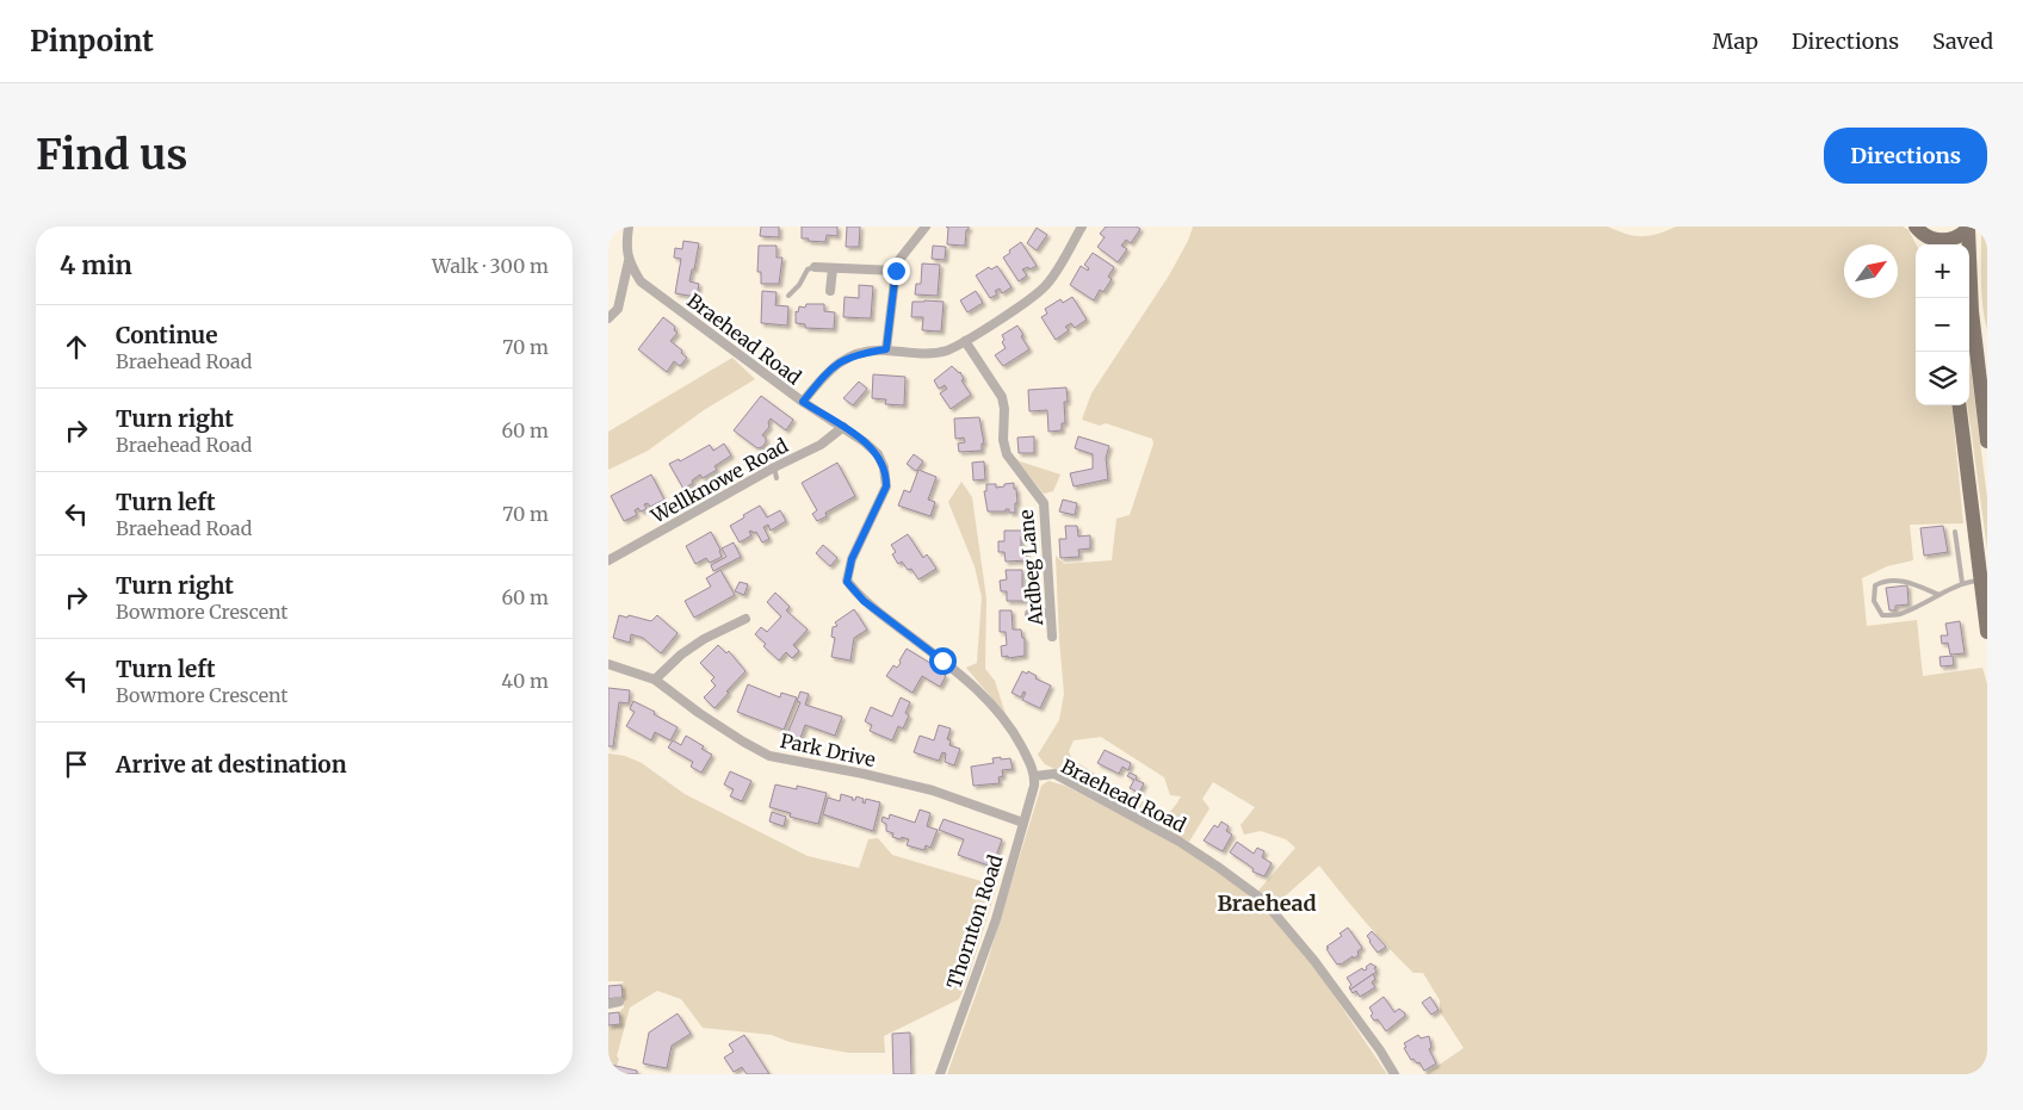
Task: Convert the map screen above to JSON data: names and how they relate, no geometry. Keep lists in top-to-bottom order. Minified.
{"streets":{"street":["Braehead Road","Wellknowe Road","Ardbeg Lane","Park Drive","Thornton Road"]},"crossings":[["Braehead Road","Wellknowe Road"],["Braehead Road","Thornton Road"],["Park Drive","Thornton Road"]],"districts":["Braehead"],"north":"top right","page":{"header":"Pinpoint","nav":["Map","Directions","Saved"],"buttons":"Directions","title":"Find us","heading":["4 min","Walk · 300 m"],"map_buttons":["+","−"],"list":[["Continue","Braehead Road","70 m"],["Turn right","Braehead Road","60 m"],["Turn left","Braehead Road","70 m"],["Turn right","Bowmore Crescent","60 m"],["Turn left","Bowmore Crescent","40 m"],"Arrive at destination"]}}
